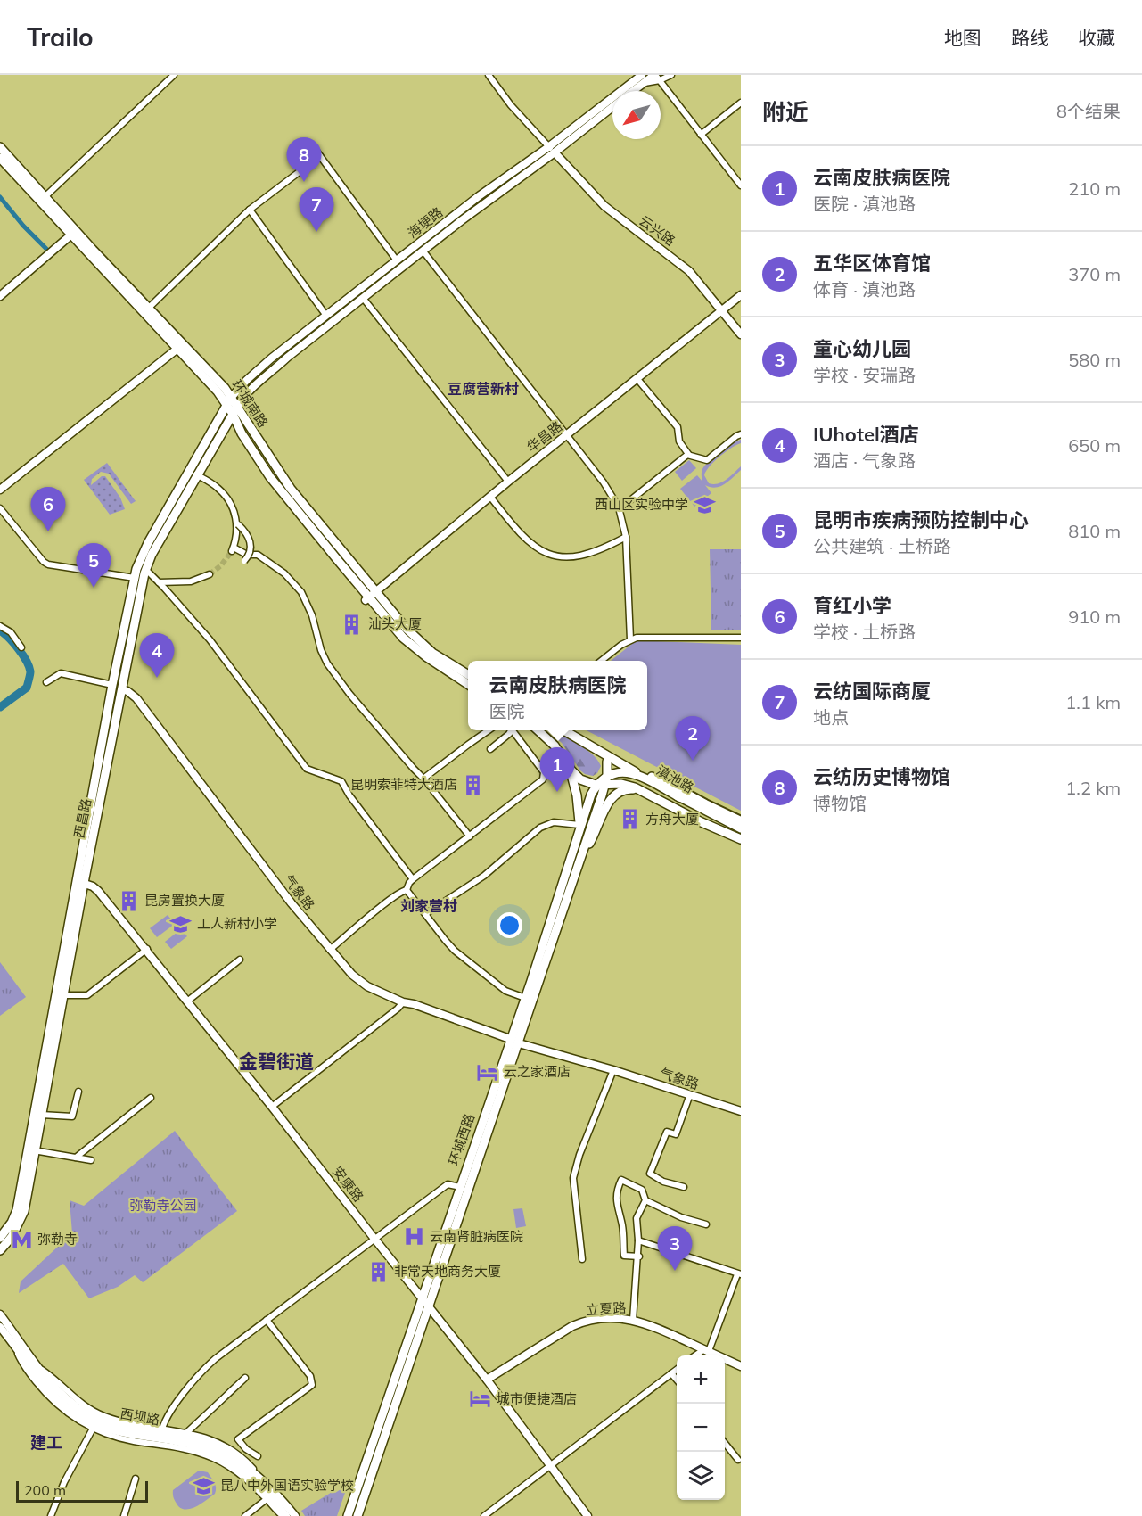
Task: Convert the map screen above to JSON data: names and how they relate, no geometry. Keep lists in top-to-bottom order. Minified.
{"streets":{"main road":["环城南路","滇池路","西昌路","环城西路"],"street":["海埂路","云兴路","华昌路","气象路","安康路","立夏路","西坝路"]},"crossings":[["海埂路","云兴路"],["海埂路","环城南路"],["海埂路","西昌路"],["云兴路","华昌路"],["环城南路","华昌路"],["环城南路","西昌路"],["滇池路","环城西路"],["西昌路","气象路"],["西昌路","安康路"],["气象路","环城西路"],["环城西路","安康路"],["安康路","立夏路"]],"districts":["豆腐营新村","刘家营村","金碧街道","建工"],"parks":["弥勒寺公园"],"places":{"school or university":["西山区实验中学","工人新村小学","昆八中外国语实验学校"],"building":["汕头大厦","昆明索菲特大酒店","方舟大厦","昆房置换大厦","非常天地商务大厦"],"hotel":["云之家酒店","城市便捷酒店"],"hospital":["云南肾脏病医院"],"metro station":["弥勒寺"]},"scale_bar":"200 m","north":"bottom left","page":{"header":"Trailo","nav":["地图","路线","收藏"],"heading":["附近","8个结果"],"pins":["8","7","6","5","4","2","1","3"],"list":[{"mark":"1","name":"云南皮肤病医院","note":"医院 · 滇池路","value":"210 m"},{"mark":"2","name":"五华区体育馆","note":"体育 · 滇池路","value":"370 m"},{"mark":"3","name":"童心幼儿园","note":"学校 · 安瑞路","value":"580 m"},{"mark":"4","name":"IUhotel酒店","note":"酒店 · 气象路","value":"650 m"},{"mark":"5","name":"昆明市疾病预防控制中心","note":"公共建筑 · 土桥路","value":"810 m"},{"mark":"6","name":"育红小学","note":"学校 · 土桥路","value":"910 m"},{"mark":"7","name":"云纺国际商厦","note":"地点","value":"1.1 km"},{"mark":"8","name":"云纺历史博物馆","note":"博物馆","value":"1.2 km"}],"popup":["云南皮肤病医院","医院"],"map_buttons":["+","−"],"scale":"200 m"}}
